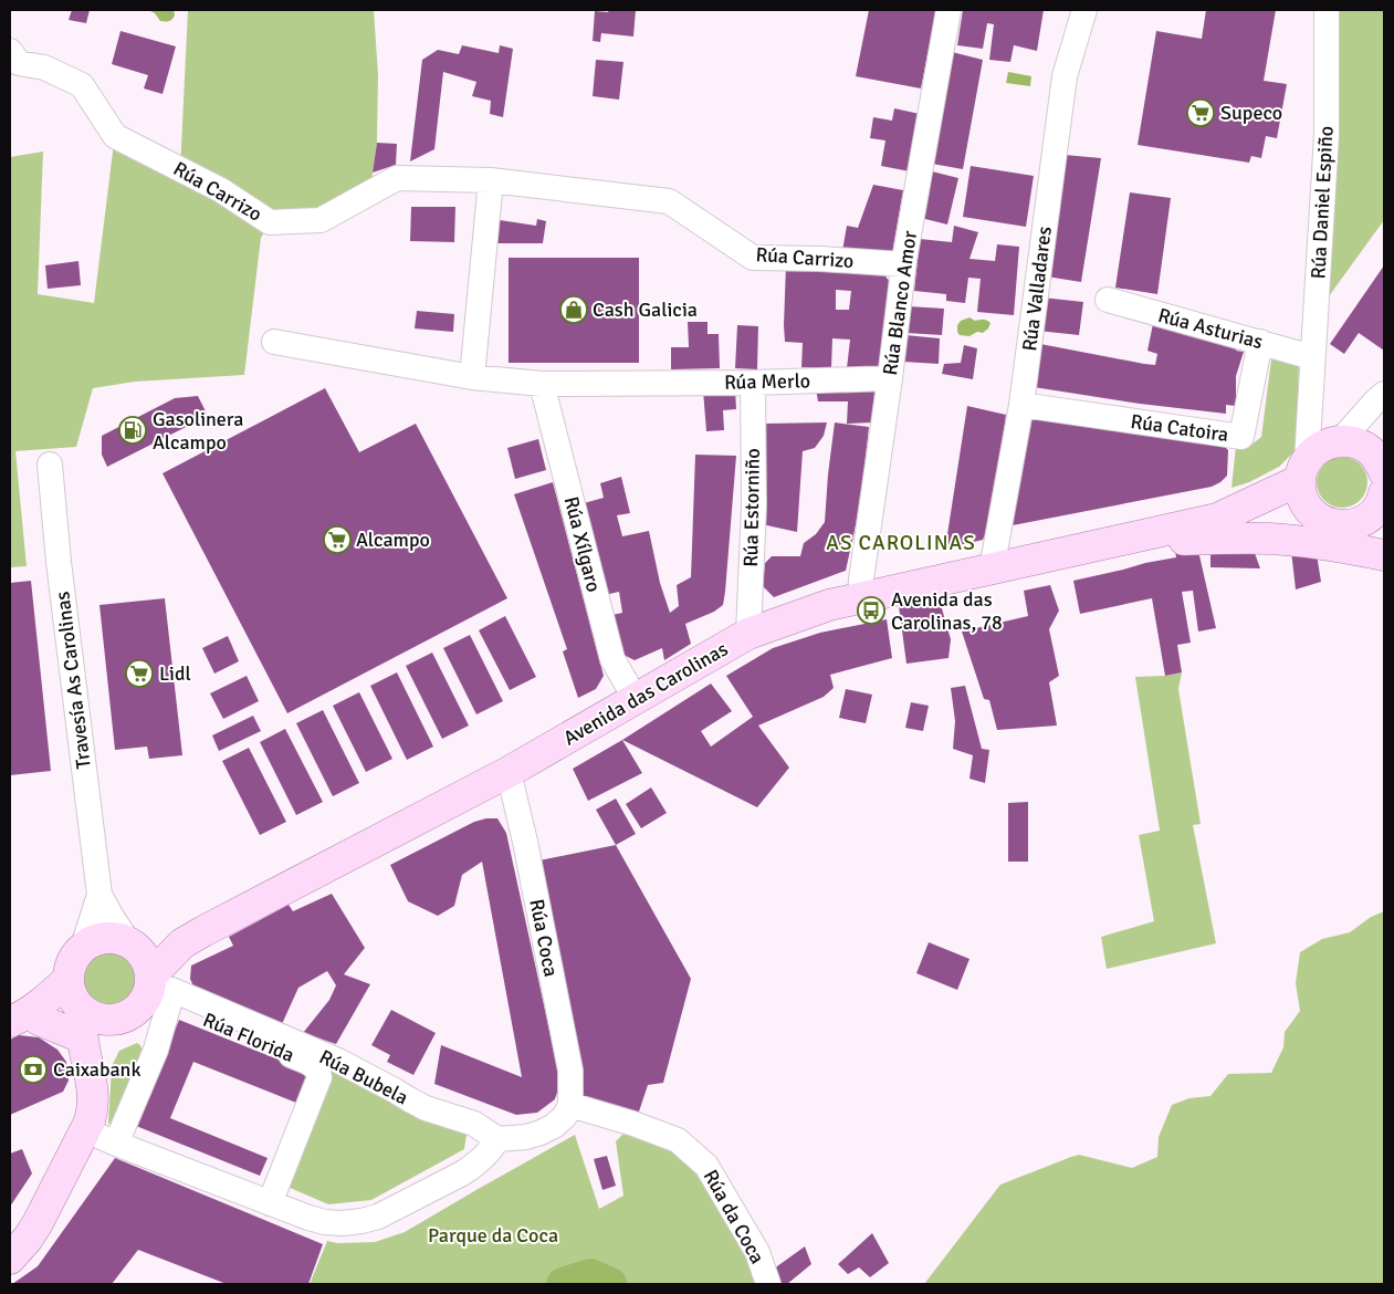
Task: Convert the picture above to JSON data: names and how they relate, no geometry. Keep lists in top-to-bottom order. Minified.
{"streets":{"main road":["Avenida das Carolinas"],"street":["Rúa Carrizo","Rúa Daniel Espiño","Rúa Valladares","Rúa Blanco Amor","Rúa Asturias","Rúa Merlo","Rúa Catoira","Rúa Estorniño","Rúa Xílgaro","Travesía As Carolinas","Rúa Coca","Rúa Florida","Rúa Bubela","Rúa da Coca"]},"crossings":[["Rúa Carrizo","Rúa Blanco Amor"],["Rúa Daniel Espiño","Rúa Asturias"],["Rúa Valladares","Rúa Catoira"],["Rúa Valladares","Avenida das Carolinas"],["Rúa Blanco Amor","Rúa Merlo"],["Rúa Blanco Amor","Avenida das Carolinas"],["Rúa Asturias","Rúa Catoira"],["Rúa Merlo","Rúa Estorniño"],["Rúa Merlo","Rúa Xílgaro"],["Rúa Estorniño","Avenida das Carolinas"],["Rúa Xílgaro","Avenida das Carolinas"],["Avenida das Carolinas","Rúa Coca"],["Rúa Coca","Rúa da Coca"],["Rúa Florida","Rúa Bubela"]],"districts":["AS CAROLINAS"],"parks":["Parque da Coca"],"places":{"supermarket":["Supeco","Alcampo","Lidl"],"shop":["Cash Galicia"],"fuel station":["Gasolinera Alcampo"],"bus stop":["Avenida das Carolinas, 78"],"bank":["Caixabank"]}}
